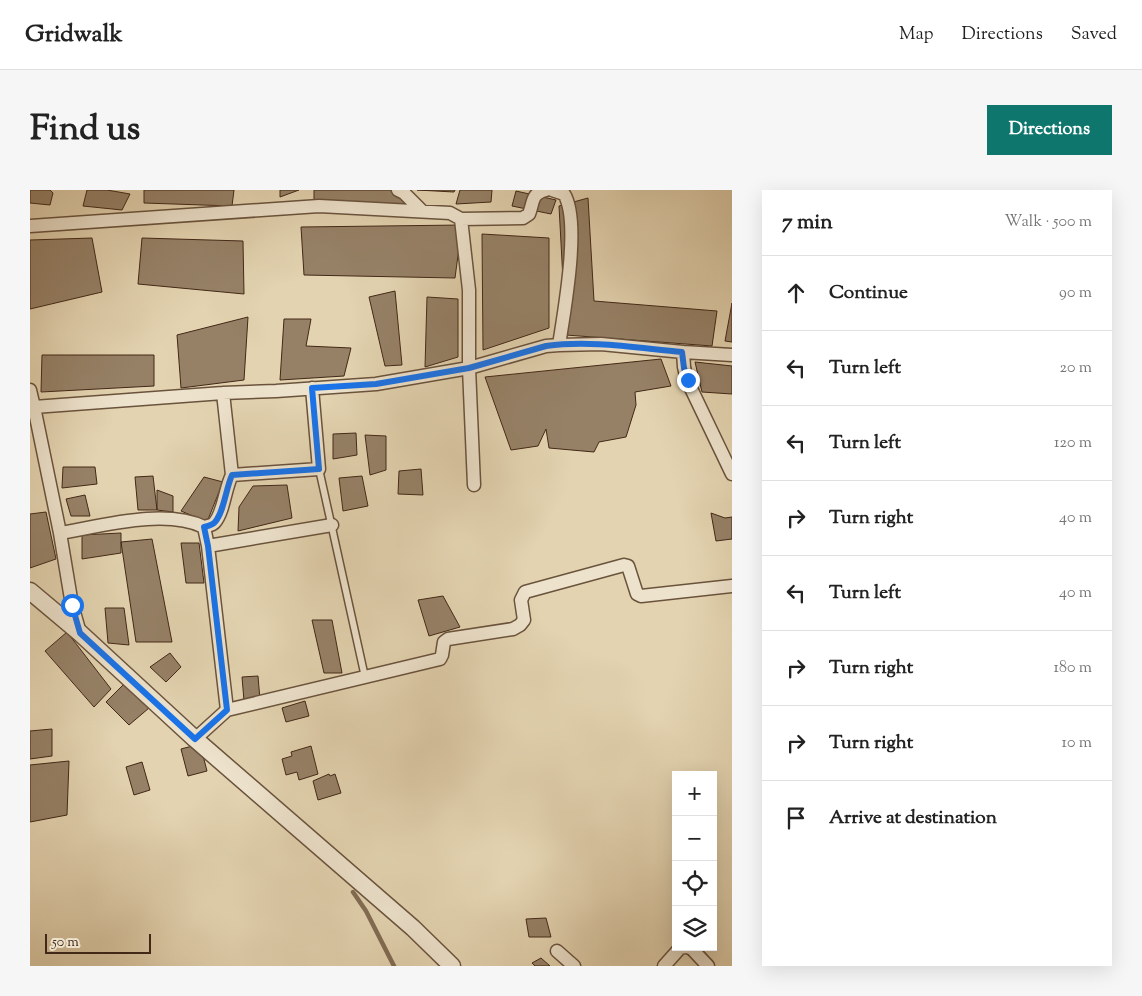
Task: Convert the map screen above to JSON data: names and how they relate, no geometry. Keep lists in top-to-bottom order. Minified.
{"scale_bar":"50 m","page":{"header":"Gridwalk","nav":["Map","Directions","Saved"],"title":"Find us","buttons":"Directions","heading":["7 min","Walk · 500 m"],"list":[["Continue","90 m"],["Turn left","20 m"],["Turn left","120 m"],["Turn right","40 m"],["Turn left","40 m"],["Turn right","180 m"],["Turn right","10 m"],"Arrive at destination"],"map_buttons":["+","−"],"scale":"50 m"}}
